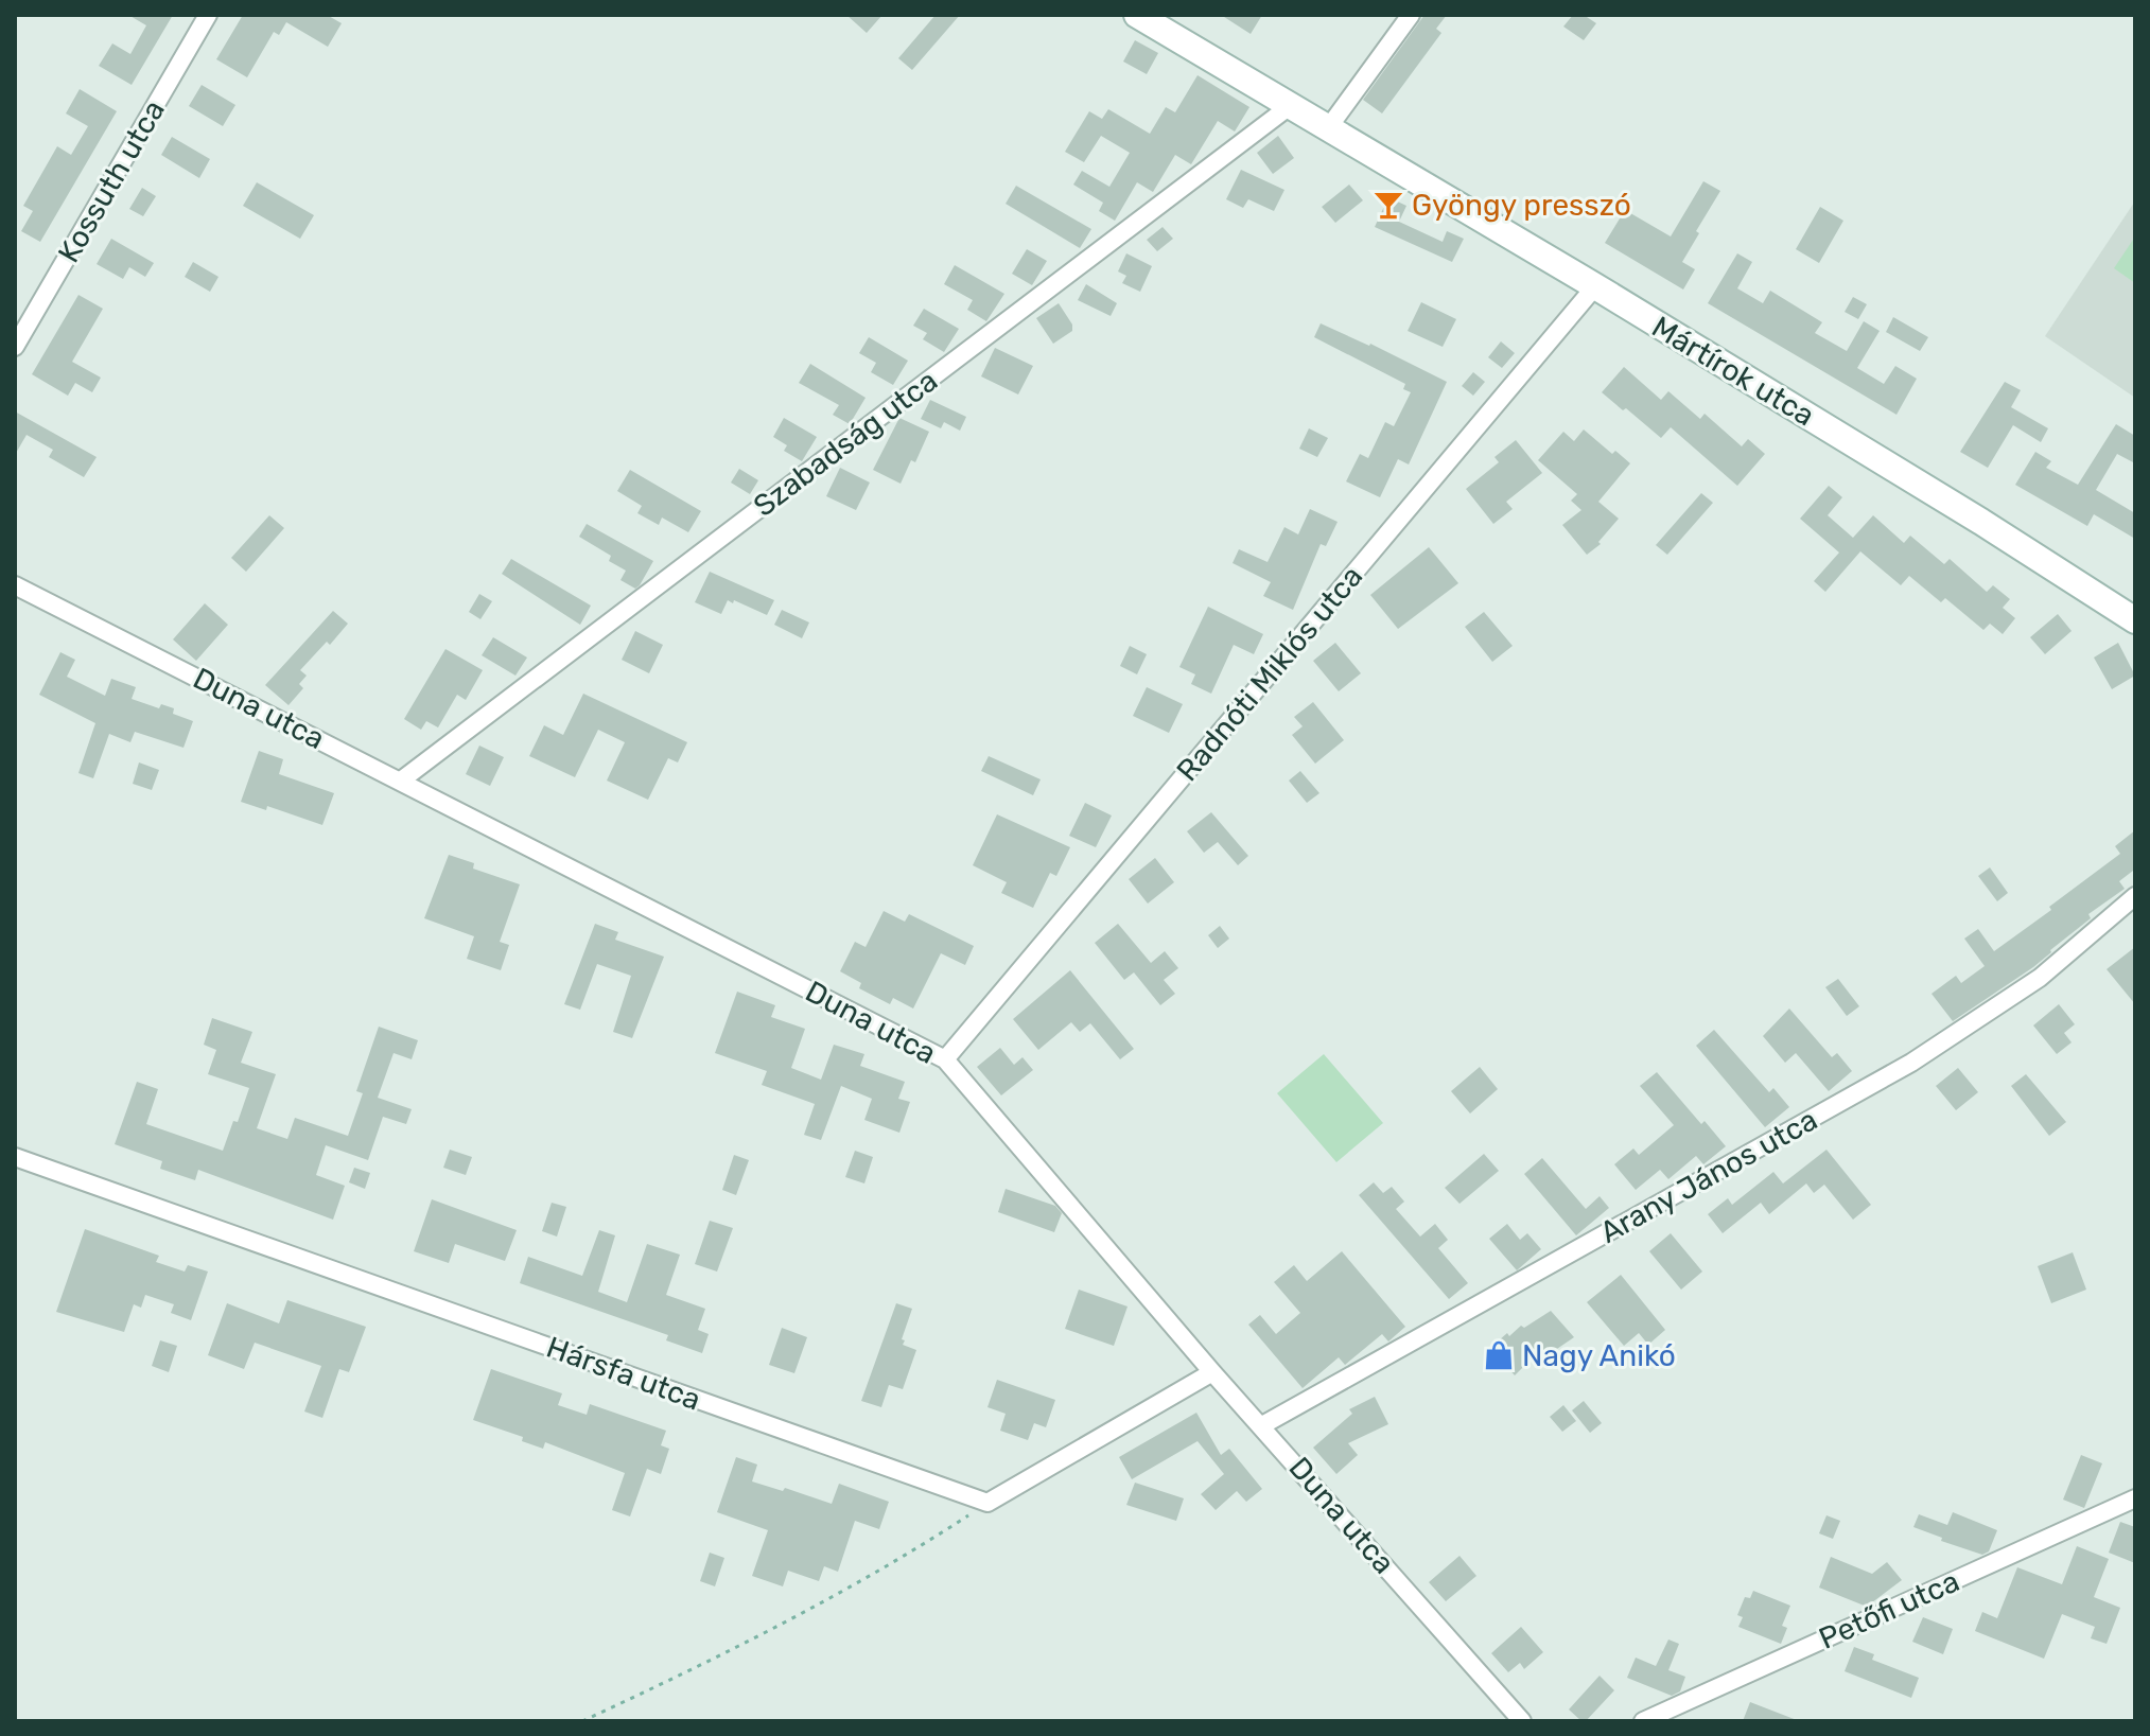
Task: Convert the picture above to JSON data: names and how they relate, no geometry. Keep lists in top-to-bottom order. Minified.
{"streets":{"main road":["Mártírok utca"],"street":["Kossuth utca","Szabadság utca","Radnóti Miklós utca","Duna utca","Arany János utca","Hársfa utca","Petőfi utca"]},"crossings":[["Mártírok utca","Szabadság utca"],["Mártírok utca","Radnóti Miklós utca"],["Szabadság utca","Duna utca"],["Radnóti Miklós utca","Duna utca"],["Duna utca","Arany János utca"]],"places":{"bar":["Gyöngy presszó"],"shop":["Nagy Anikó"]}}
